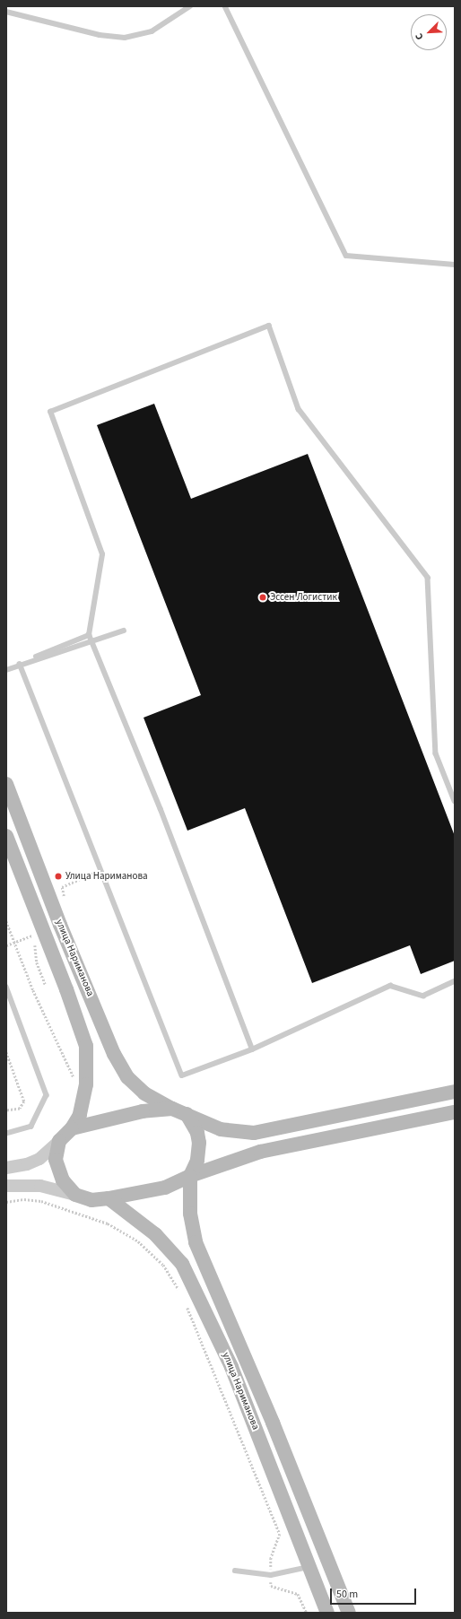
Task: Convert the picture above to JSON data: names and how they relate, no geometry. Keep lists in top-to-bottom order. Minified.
{"streets":{"main road":["улица Нариманова"]},"places":["Эссен Логистик","Улица Нариманова"],"scale_bar":"50 m","north":"bottom left"}
